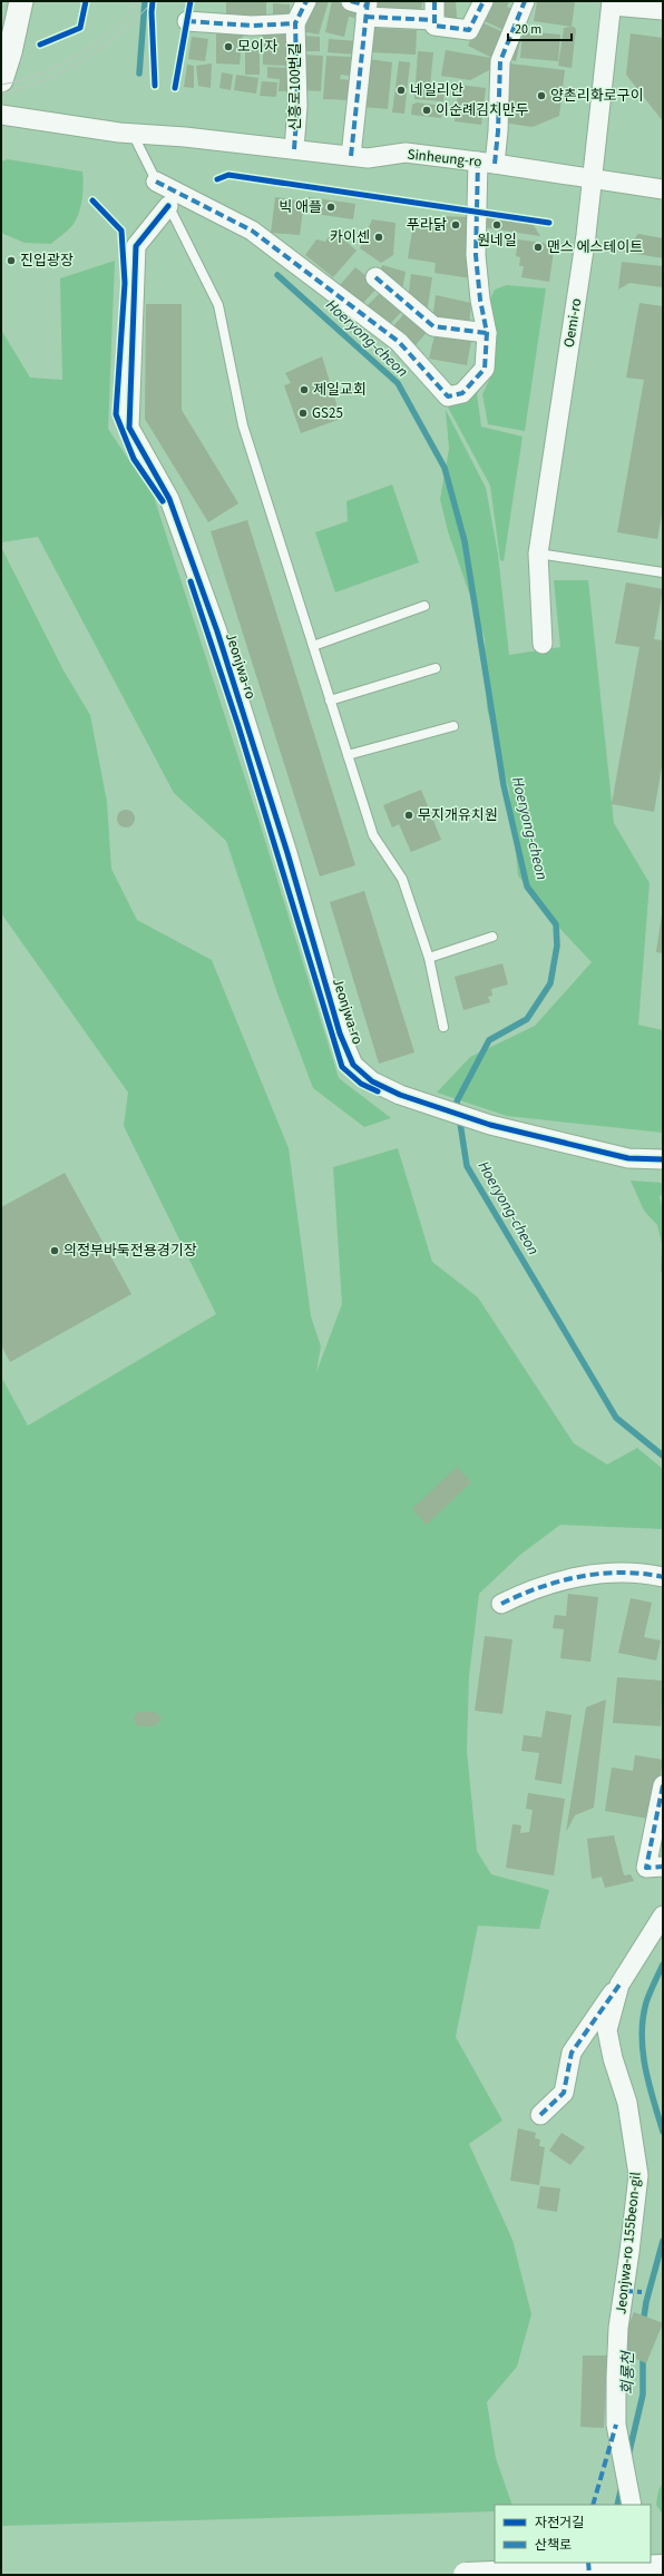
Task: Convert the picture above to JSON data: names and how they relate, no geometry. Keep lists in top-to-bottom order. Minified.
{"streets":{"street":["신흥로100번길","Sinheung-ro","Oemi-ro","Jeonjwa-ro","Jeonjwa-ro 155beon-gil"]},"crossings":[["신흥로100번길","Sinheung-ro"],["Sinheung-ro","Oemi-ro"]],"water":["Hoeryong-cheon","회룡천"],"places":["모이자","네일리안","양촌리화로구이","이순례김치만두","빅 애플","푸라닭","원네일","카이센","맨스 에스테이트","진입광장","제일교회","GS25","무지개유치원","의정부바둑전용경기장"],"legend":["자전거길","산책로"],"scale_bar":"20 m"}
